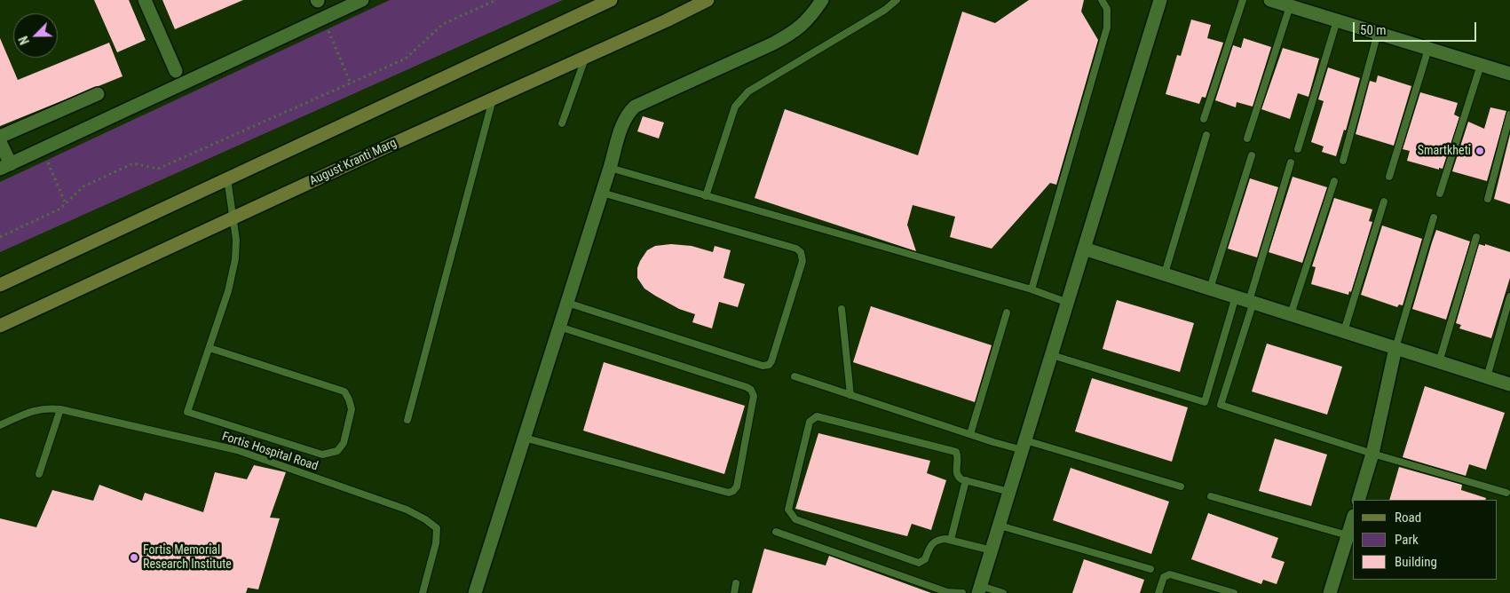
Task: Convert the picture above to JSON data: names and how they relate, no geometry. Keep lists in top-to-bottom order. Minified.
{"streets":{"main road":["August Kranti Marg"],"lane":["Fortis Hospital Road"]},"places":["Smartkheti","Fortis Memorial Research Institute"],"legend":["Road","Park","Building"],"scale_bar":"50 m","north":"bottom left"}
